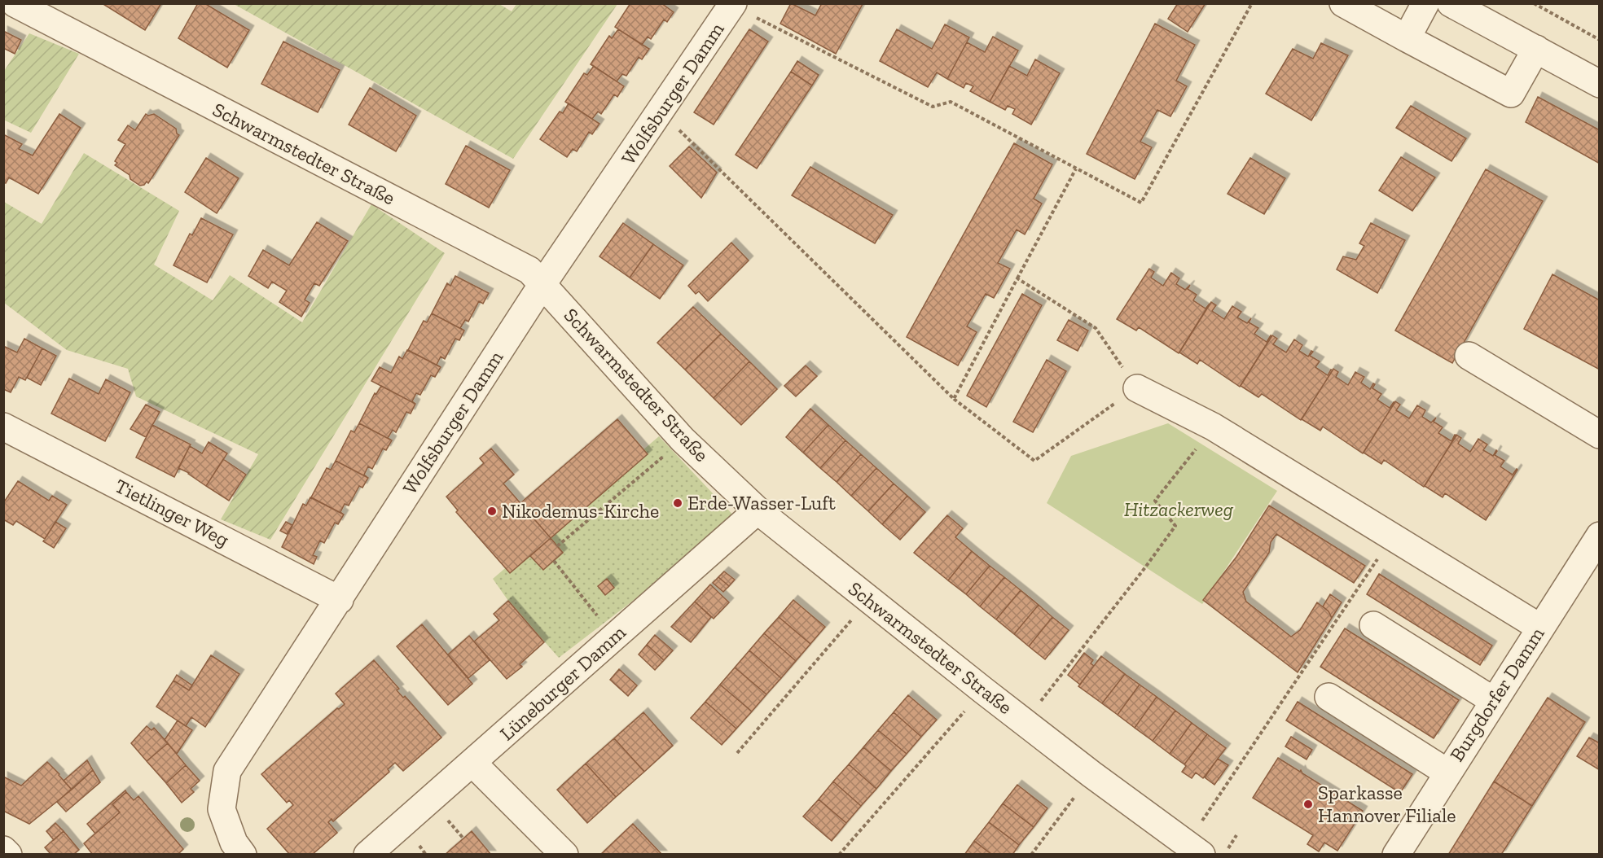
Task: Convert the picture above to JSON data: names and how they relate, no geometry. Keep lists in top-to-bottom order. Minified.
{"streets":{"street":["Wolfsburger Damm","Schwarmstedter Straße","Tietlinger Weg","Lüneburger Damm","Burgdorfer Damm"]},"crossings":[["Wolfsburger Damm","Schwarmstedter Straße"],["Wolfsburger Damm","Tietlinger Weg"],["Schwarmstedter Straße","Lüneburger Damm"]],"parks":["Hitzackerweg"],"places":["Erde-Wasser-Luft","Nikodemus-Kirche","Sparkasse Hannover Filiale"]}
